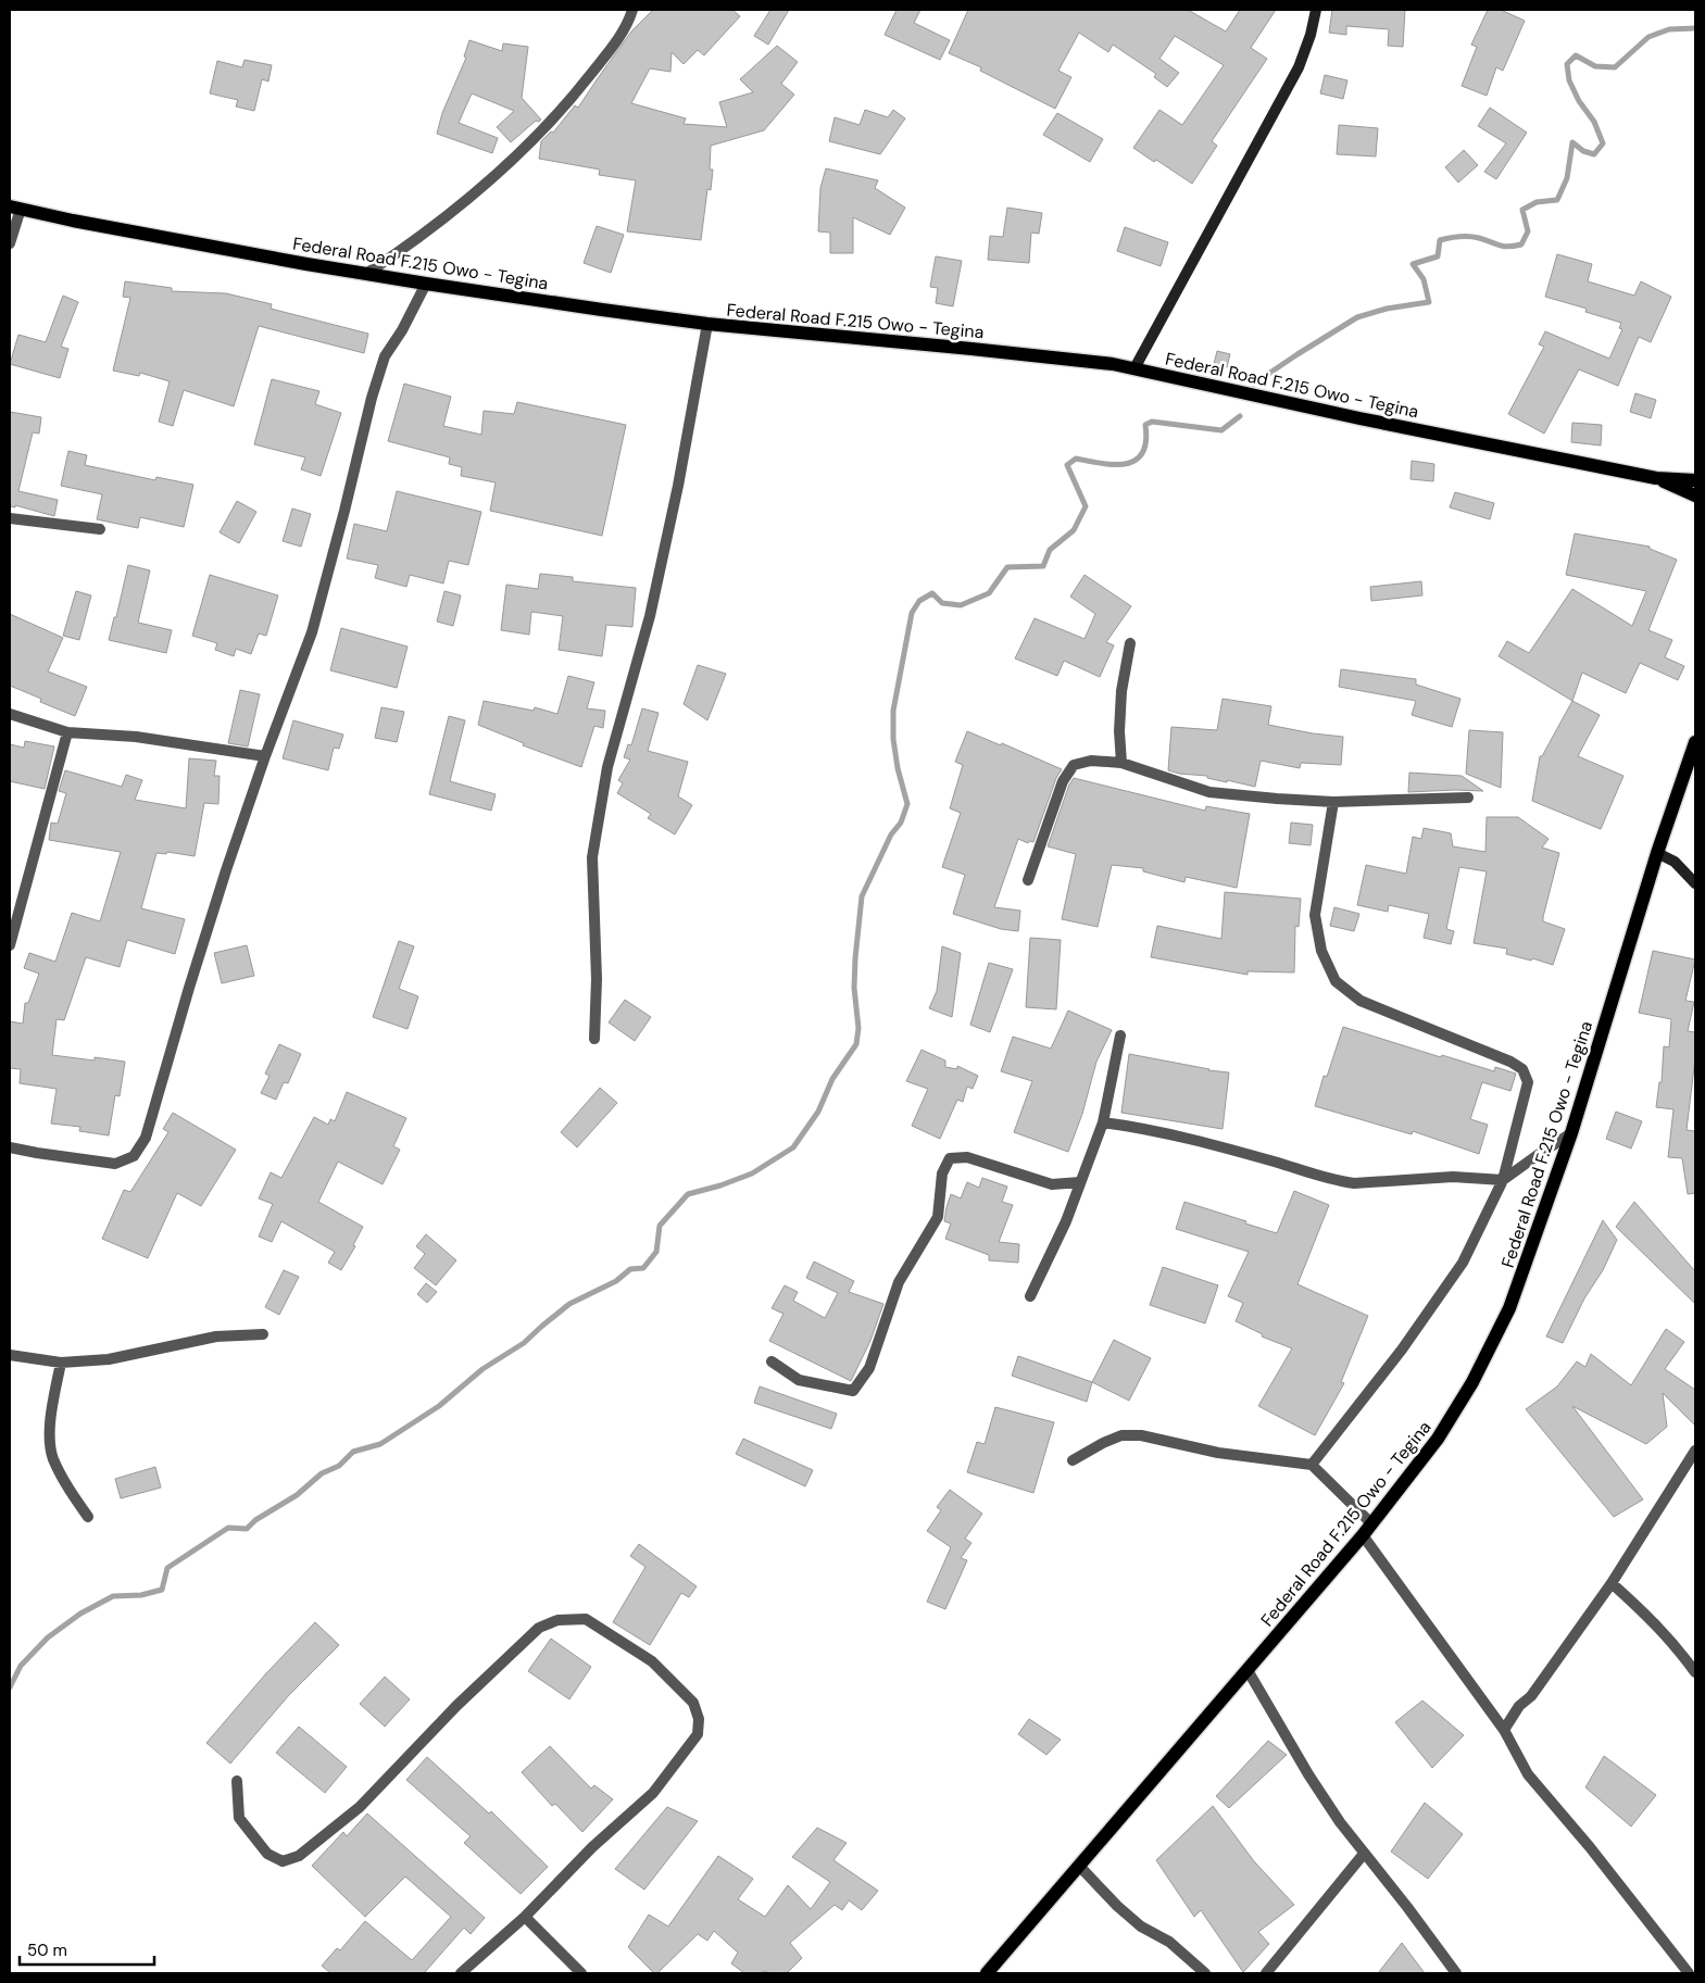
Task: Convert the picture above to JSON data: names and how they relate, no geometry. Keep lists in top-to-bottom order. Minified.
{"streets":{"main road":["Federal Road F.215 Owo - Tegina"]},"scale_bar":"50 m"}
